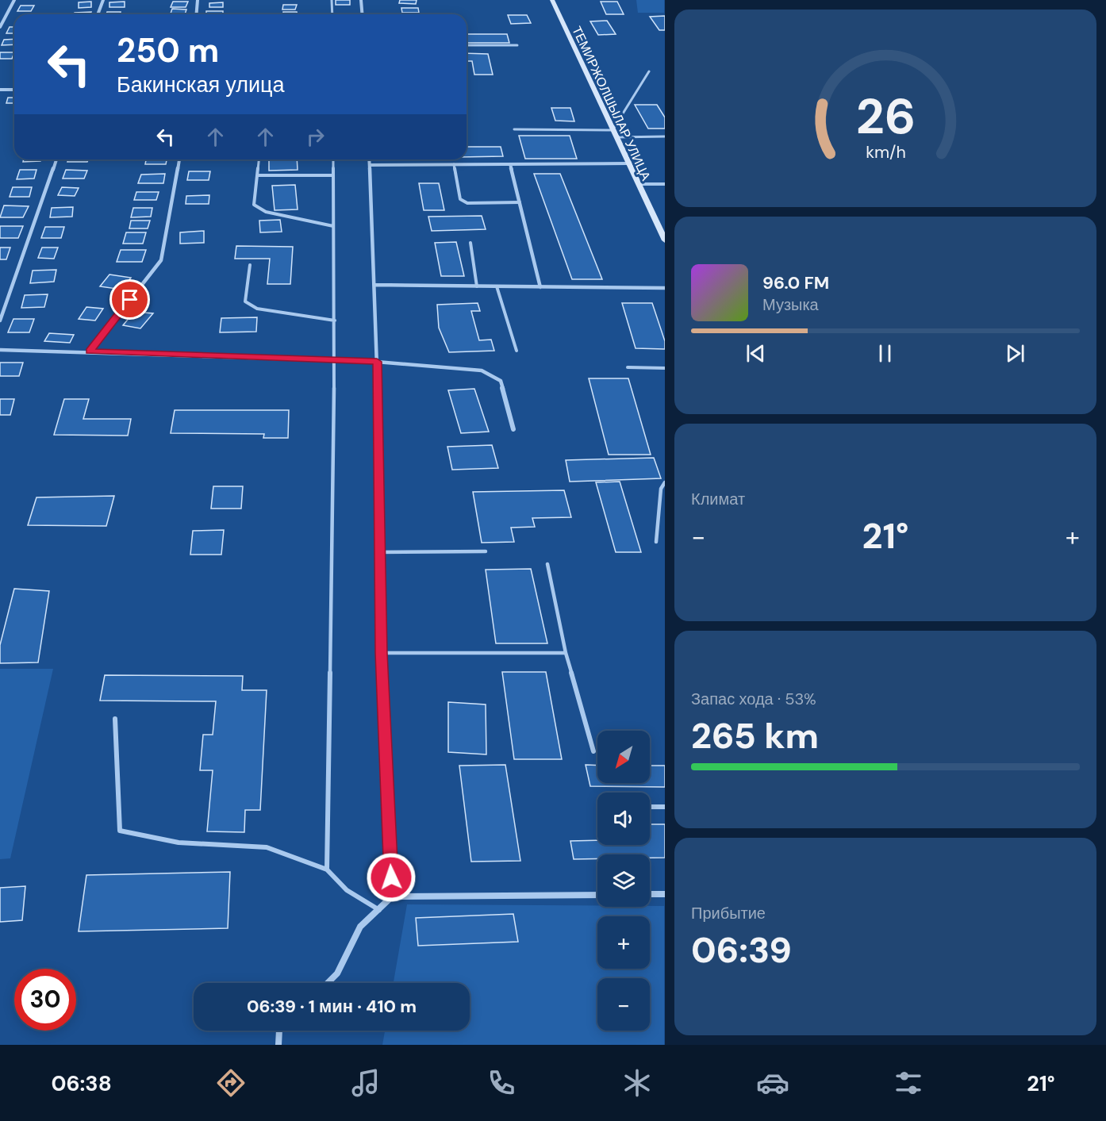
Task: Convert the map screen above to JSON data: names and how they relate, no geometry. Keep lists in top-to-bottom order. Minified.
{"streets":{"street":["ТЕМИРЖОЛШЫЛАР УЛИЦА"]},"north":"bottom left","page":{"turn":["250 m","Бакинская улица"],"song":["96.0 FM","Музыка"],"tile":["Климат",["Запас хода · 53%","265 km"],["Прибытие","06:39"]],"heat":["−","21°","+"],"map_buttons":["+","−"],"limit":"30","trip":"06:39 · 1 мин · 410 m","tabs":["06:38","21°"],"gauge":["26","km/h"]}}
